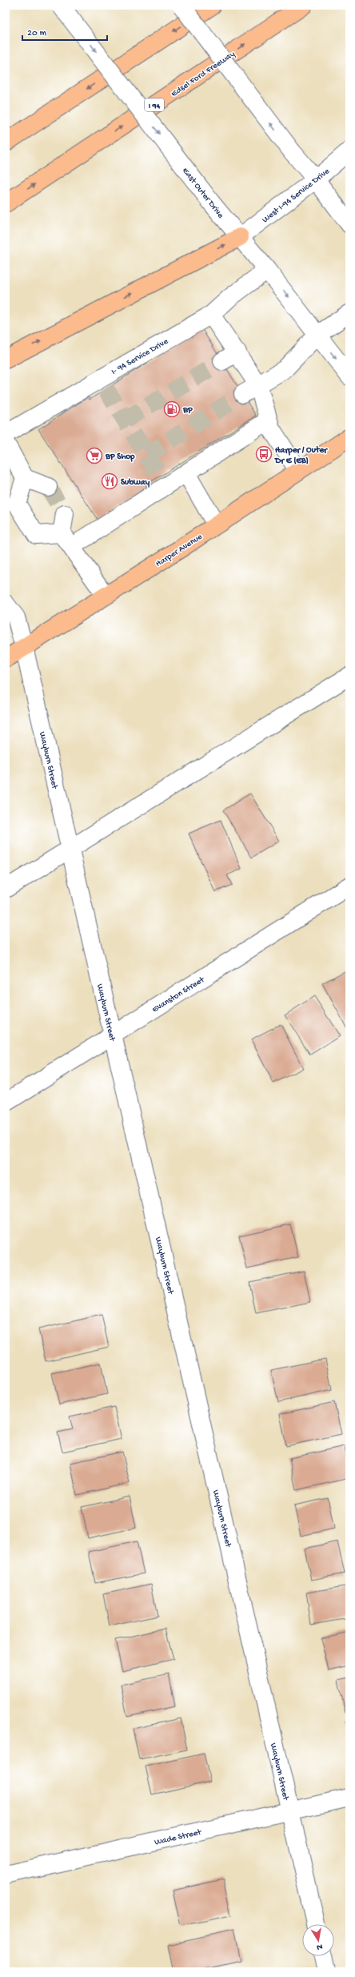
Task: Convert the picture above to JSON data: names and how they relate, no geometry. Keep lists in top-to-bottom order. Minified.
{"streets":{"main road":["Edsel Ford Freeway","I 94","Harper Avenue"],"street":["East Outer Drive","West I-94 Service Drive","I- 94 Service Drive","Wayburn Street","Evanston Street","Wade Street"]},"crossings":[["East Outer Drive","West I-94 Service Drive"],["East Outer Drive","I- 94 Service Drive"],["Harper Avenue","Wayburn Street"],["Wayburn Street","Evanston Street"],["Wayburn Street","Wade Street"]],"places":{"fuel station":["BP"],"bus stop":["Harper / Outer Dr E (EB)"],"supermarket":["BP Shop"],"restaurant":["Subway"]},"scale_bar":"20 m","north":"bottom"}
